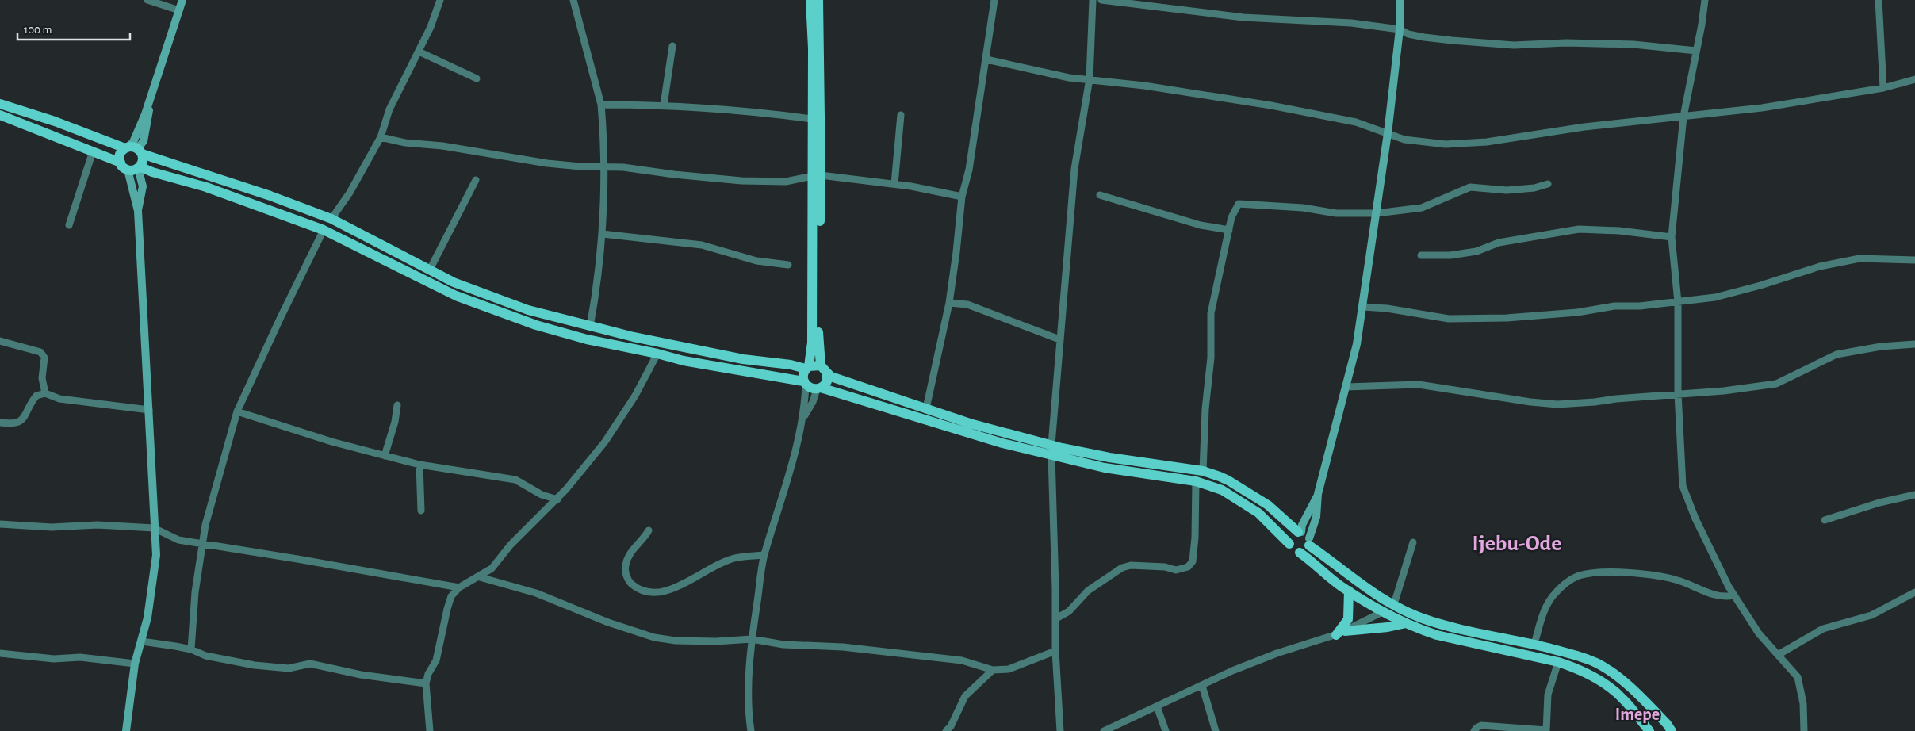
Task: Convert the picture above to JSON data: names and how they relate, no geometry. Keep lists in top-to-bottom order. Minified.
{"districts":["Ijebu-Ode","Imepe"],"scale_bar":"100 m"}
